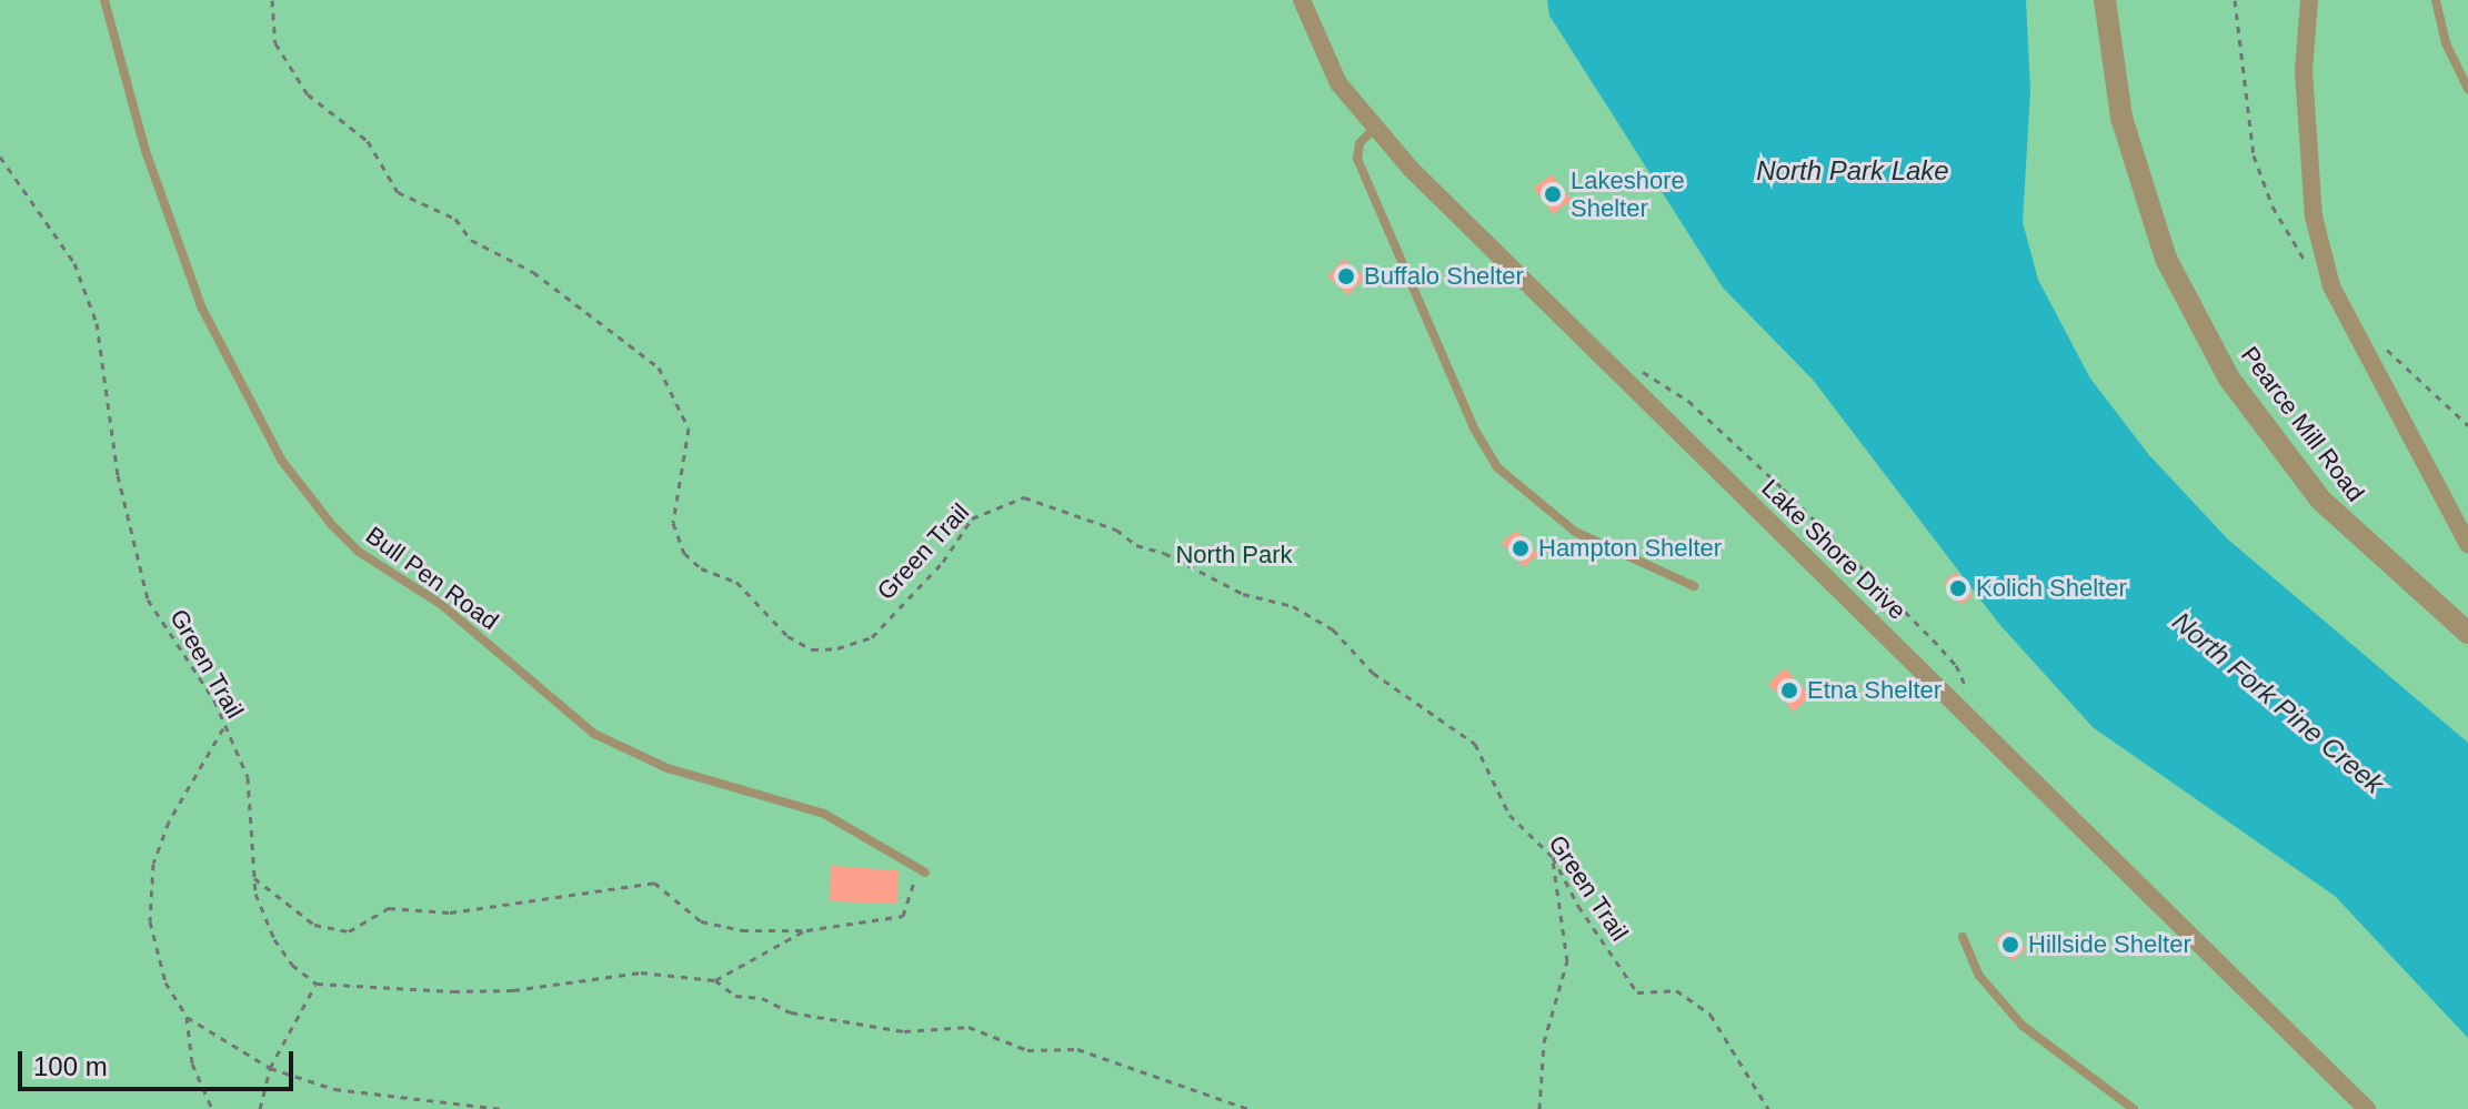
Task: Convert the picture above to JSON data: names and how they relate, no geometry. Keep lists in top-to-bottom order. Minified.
{"streets":{"street":["Pearce Mill Road","Lake Shore Drive"],"lane":["Bull Pen Road"],"path":["Green Trail"]},"water":["North Park Lake","North Fork Pine Creek"],"parks":["North Park"],"places":["Lakeshore Shelter","Buffalo Shelter","Hampton Shelter","Kolich Shelter","Etna Shelter","Hillside Shelter"],"scale_bar":"100 m"}
